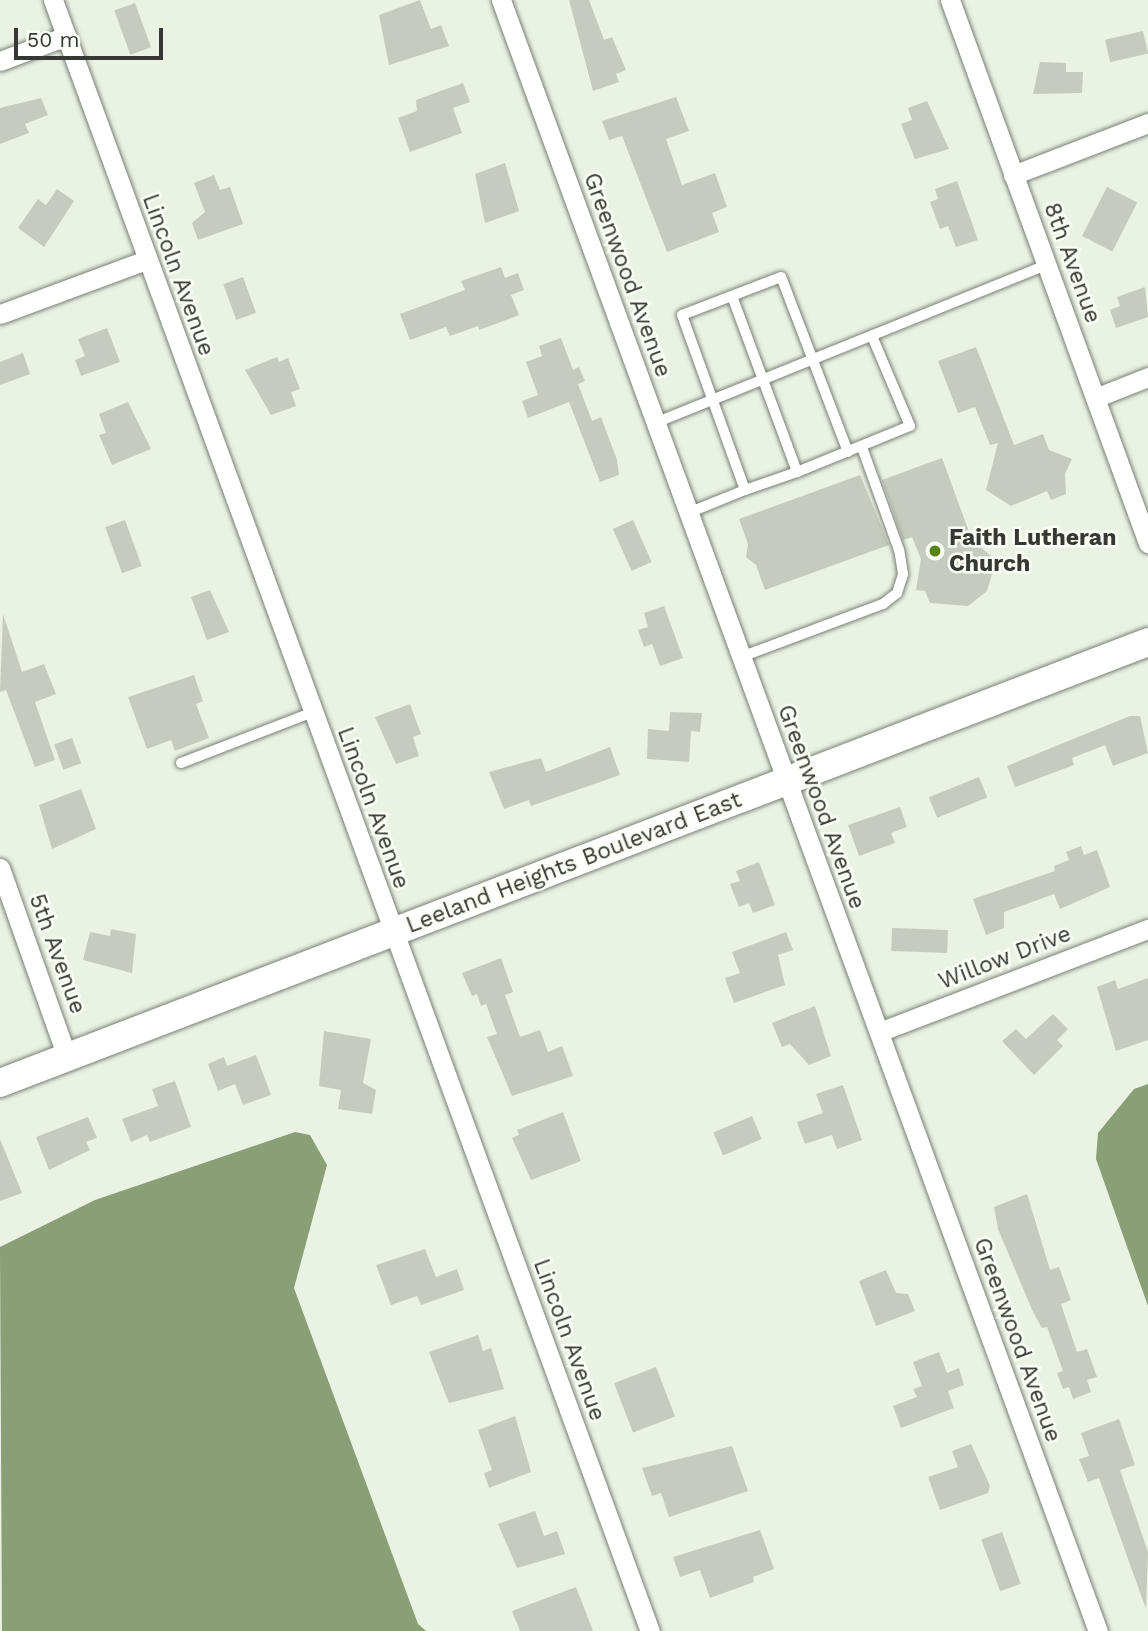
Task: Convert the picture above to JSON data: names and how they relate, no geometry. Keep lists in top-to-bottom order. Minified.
{"streets":{"main road":["Leeland Heights Boulevard East"],"street":["8th Avenue","Lincoln Avenue","Greenwood Avenue","5th Avenue","Willow Drive"]},"crossings":[["Lincoln Avenue","Leeland Heights Boulevard East"],["Greenwood Avenue","Leeland Heights Boulevard East"],["Greenwood Avenue","Willow Drive"],["Leeland Heights Boulevard East","5th Avenue"]],"places":["Faith Lutheran Church"],"scale_bar":"50 m"}
